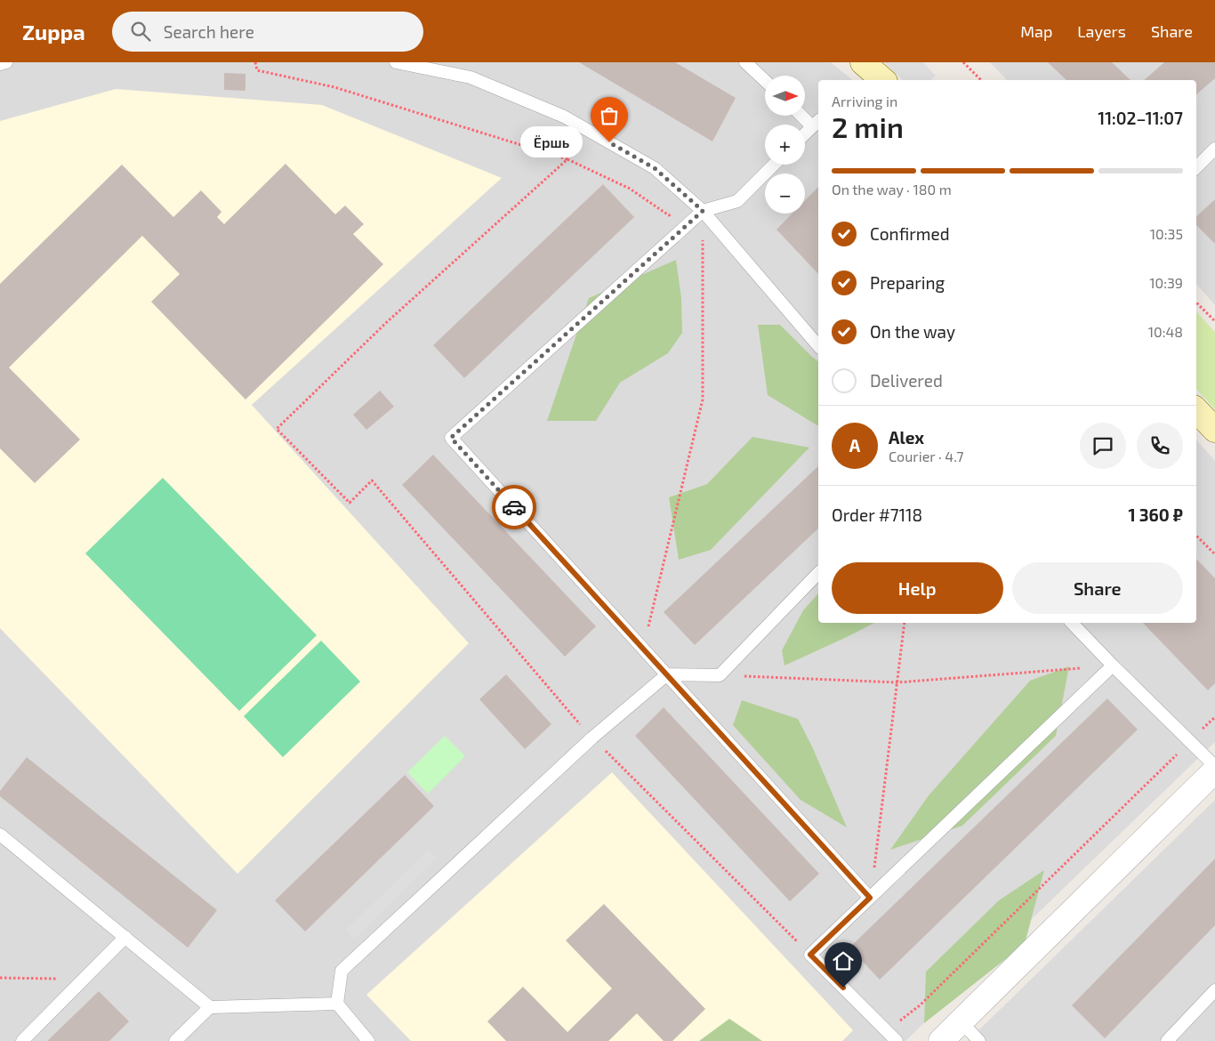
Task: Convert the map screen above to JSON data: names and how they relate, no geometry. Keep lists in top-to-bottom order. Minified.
{"places":["Ёршь"],"north":"right","page":{"header":"Zuppa","search":"Search here","nav":["Map","Layers","Share"],"map_buttons":["+","−"],"heading":["2 min","Arriving in","11:02–11:07"],"panel":["Alex","Courier · 4.7","Order #7118","1 360 ₽"],"bubble":"Ёршь","bar":"On the way · 180 m","list":[["Confirmed","10:35"],["Preparing","10:39"],["On the way","10:48"],"Delivered"],"round":"A","buttons":["Help","Share"]}}
